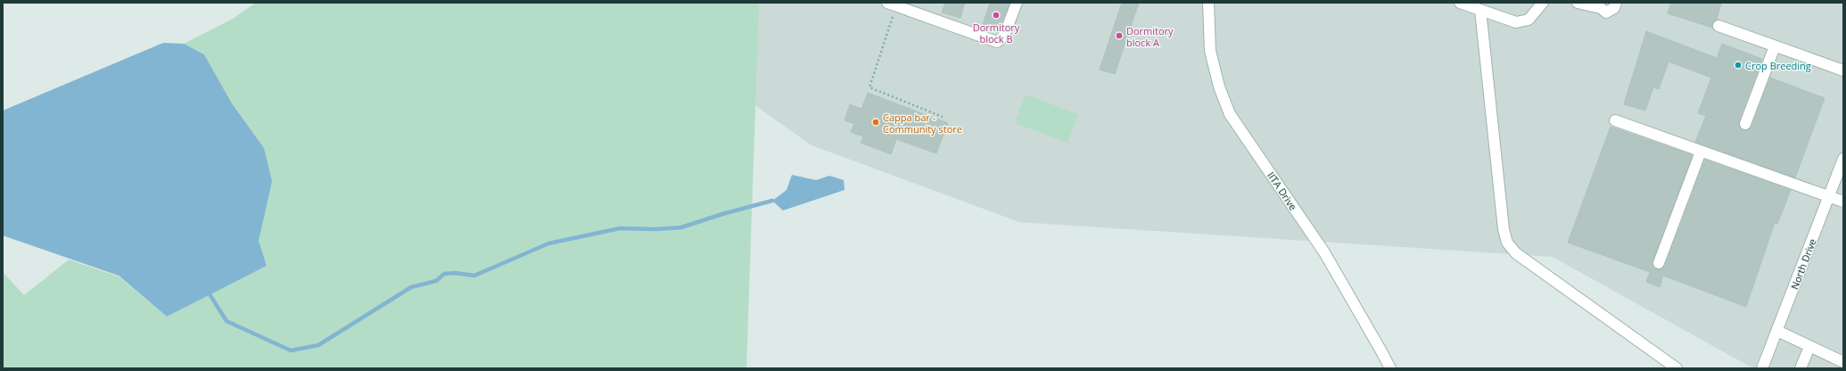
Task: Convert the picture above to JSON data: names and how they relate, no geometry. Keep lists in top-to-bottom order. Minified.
{"streets":{"street":["IITA Drive","North Drive"]},"places":["Dormitory block B","Dormitory block A","Crop Breeding","Cappa bar - Community store"]}
